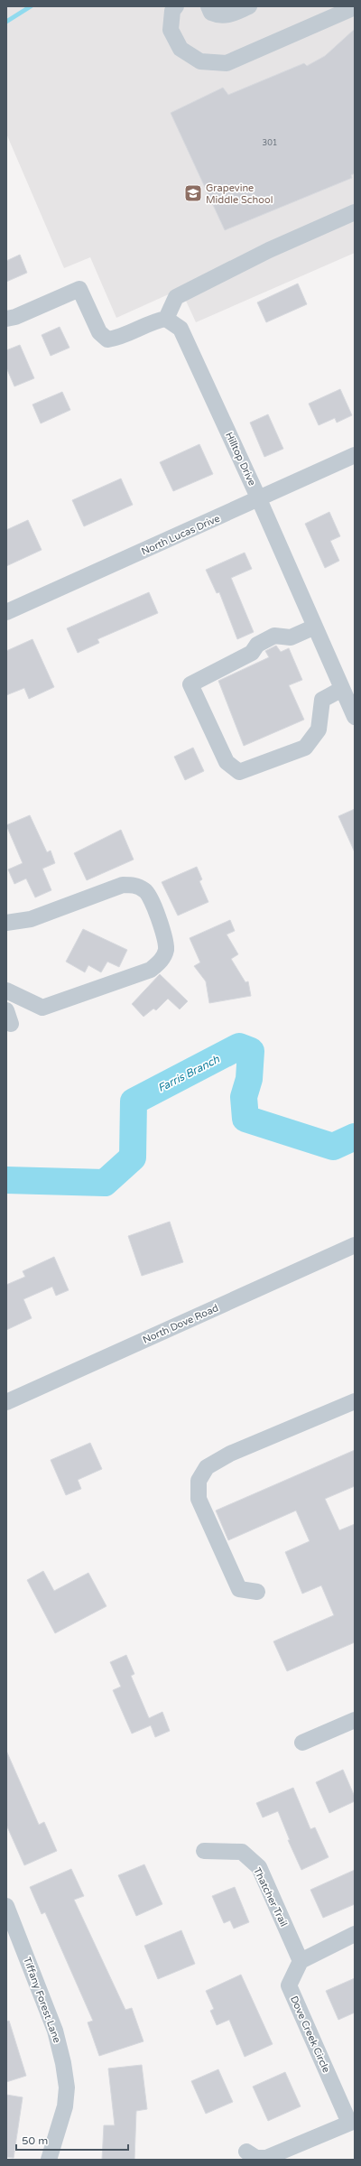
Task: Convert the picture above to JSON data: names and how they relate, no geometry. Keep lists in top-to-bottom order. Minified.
{"streets":{"street":["Hilltop Drive","North Lucas Drive","North Dove Road","Thatcher Trail","Tiffany Forest Lane","Dove Creek Circle"]},"crossings":[["Hilltop Drive","North Lucas Drive"],["Thatcher Trail","Dove Creek Circle"]],"water":["Farris Branch"],"places":{"school or university":["Grapevine Middle School"]},"house_numbers":["301"],"scale_bar":"50 m"}
